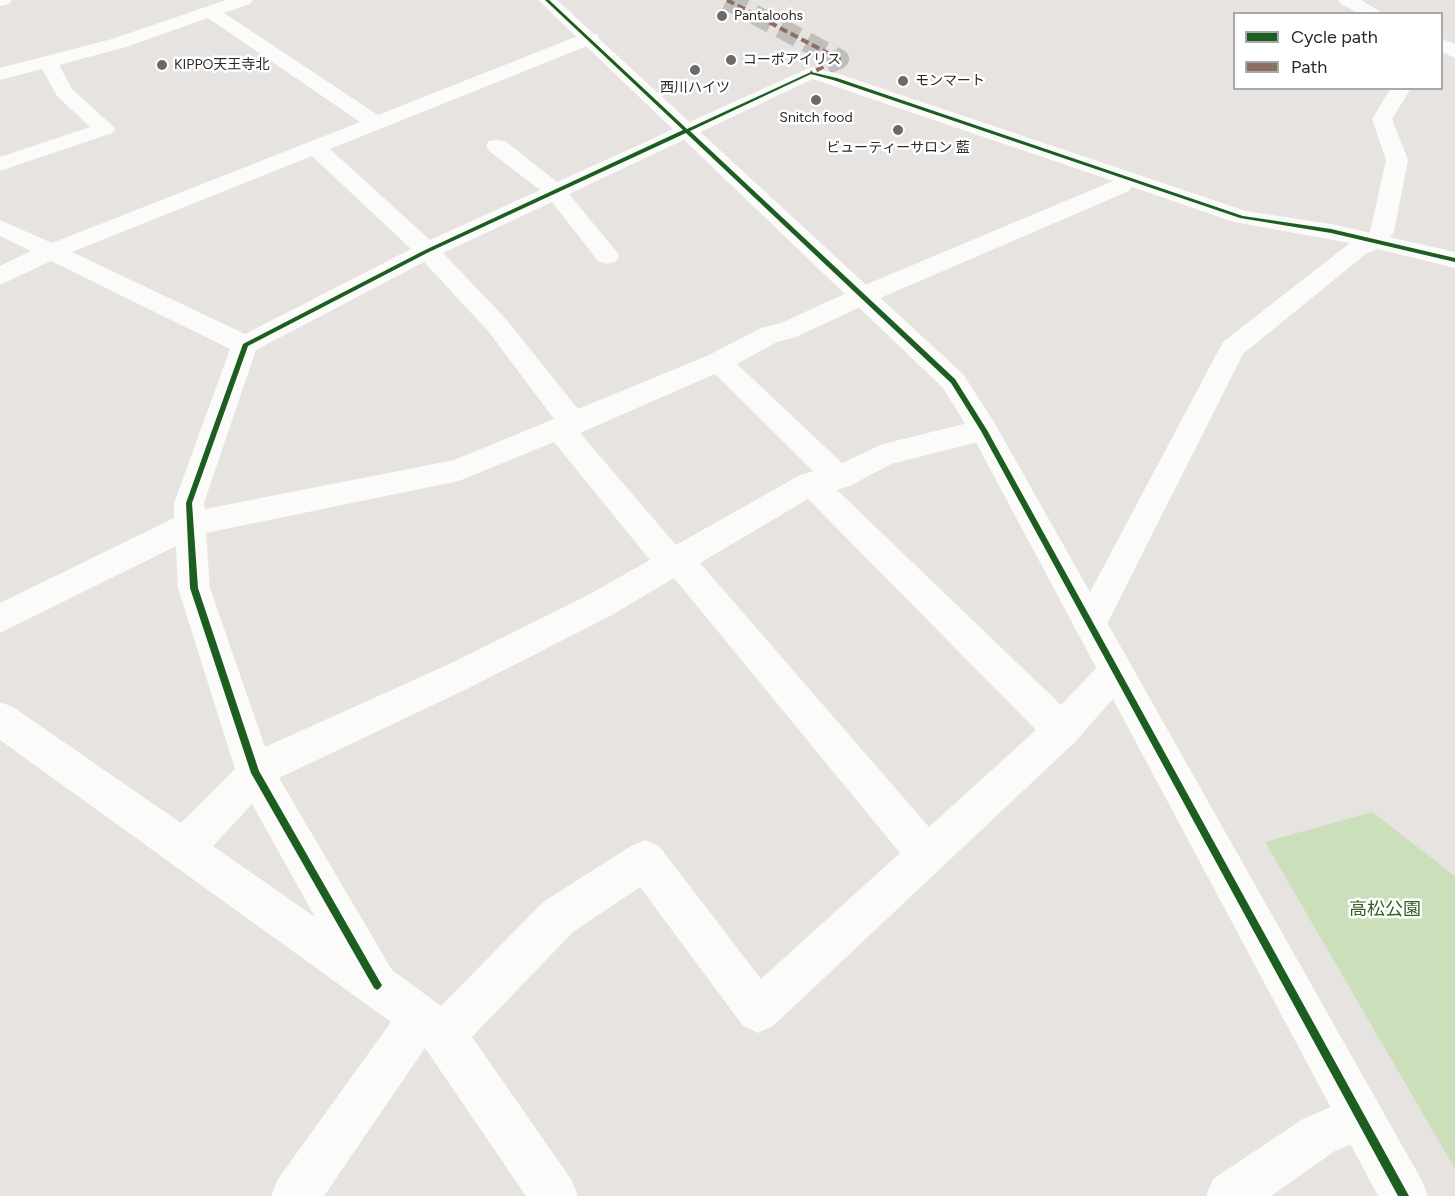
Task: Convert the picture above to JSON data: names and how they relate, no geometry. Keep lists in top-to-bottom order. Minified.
{"parks":["高松公園"],"places":["Pantaloohs","コーポアイリス","KIPPO天王寺北","西川ハイツ","モンマート","Snitch food","ビューティーサロン 藍"],"legend":["Cycle path","Path"]}
